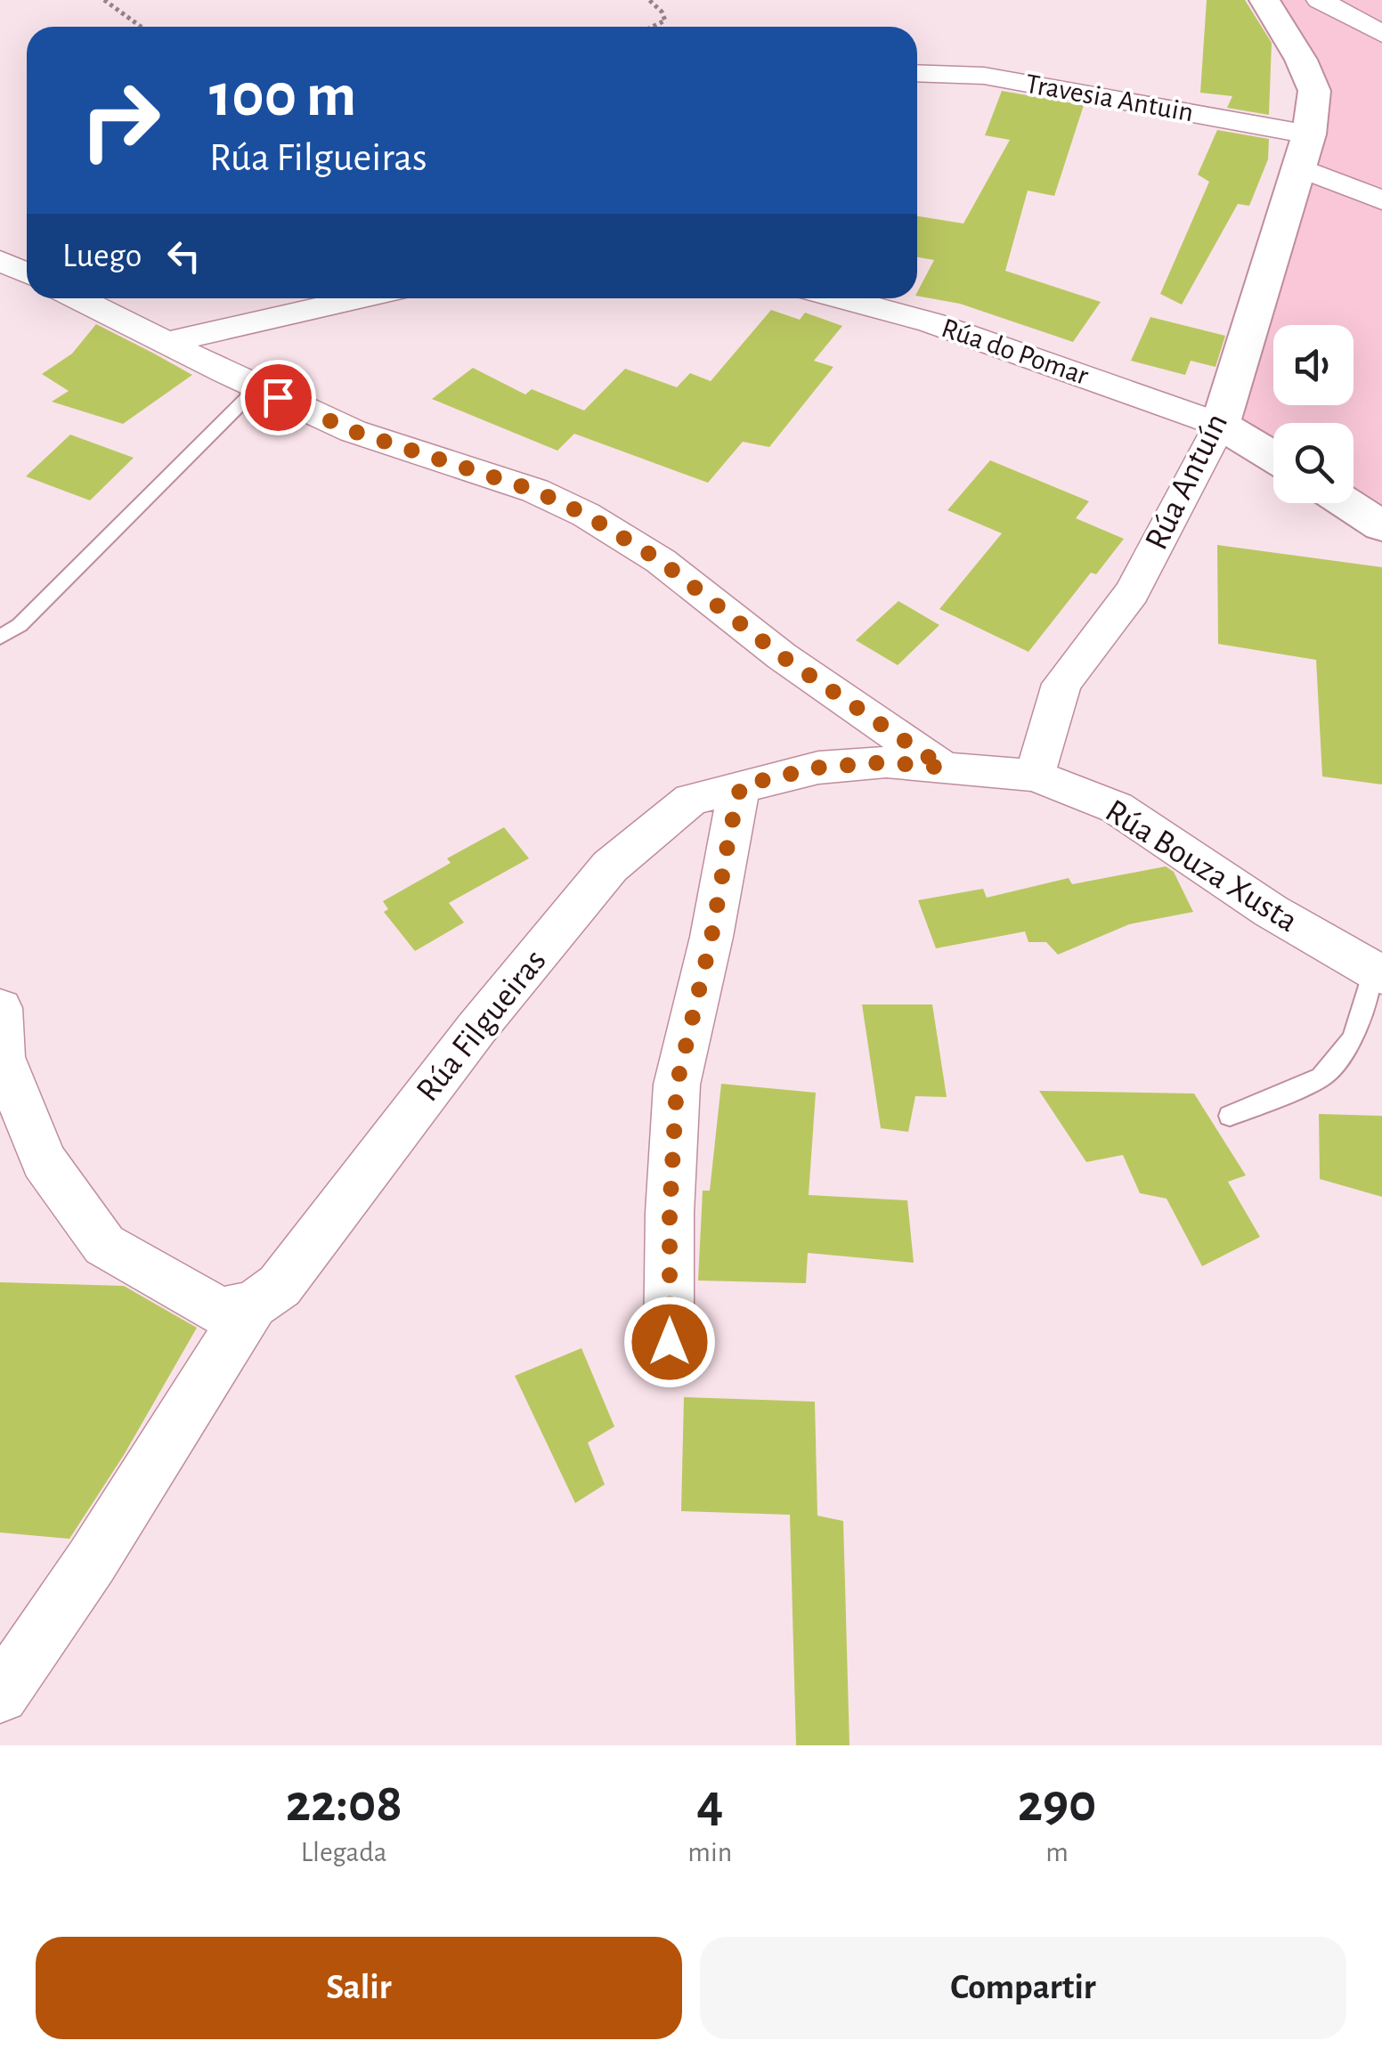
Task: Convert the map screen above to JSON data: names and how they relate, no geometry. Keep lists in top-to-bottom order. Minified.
{"streets":{"street":["Travesia Antuin","Rúa do Pomar","Rúa Antuín","Rúa Bouza Xusta","Rúa Filgueiras"]},"crossings":[["Travesia Antuin","Rúa Antuín"],["Rúa do Pomar","Rúa Antuín"],["Rúa Antuín","Rúa Bouza Xusta"],["Rúa Bouza Xusta","Rúa Filgueiras"]],"page":{"turn":["100 m","Rúa Filgueiras"],"then":"Luego","eta":["22:08","Llegada","4","min","290","m"],"buttons":["Salir","Compartir"]}}
